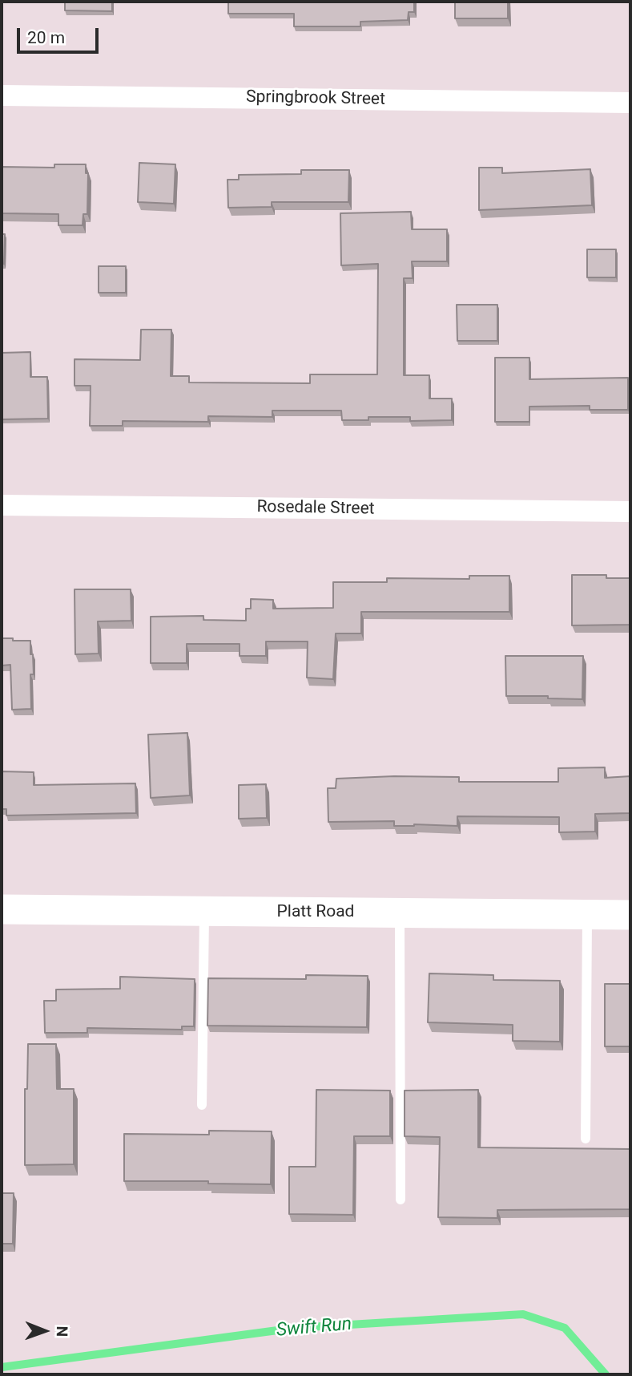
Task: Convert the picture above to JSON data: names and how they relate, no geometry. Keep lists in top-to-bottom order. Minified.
{"streets":{"main road":["Platt Road"],"street":["Springbrook Street","Rosedale Street"]},"water":["Swift Run"],"scale_bar":"20 m","north":"right"}
